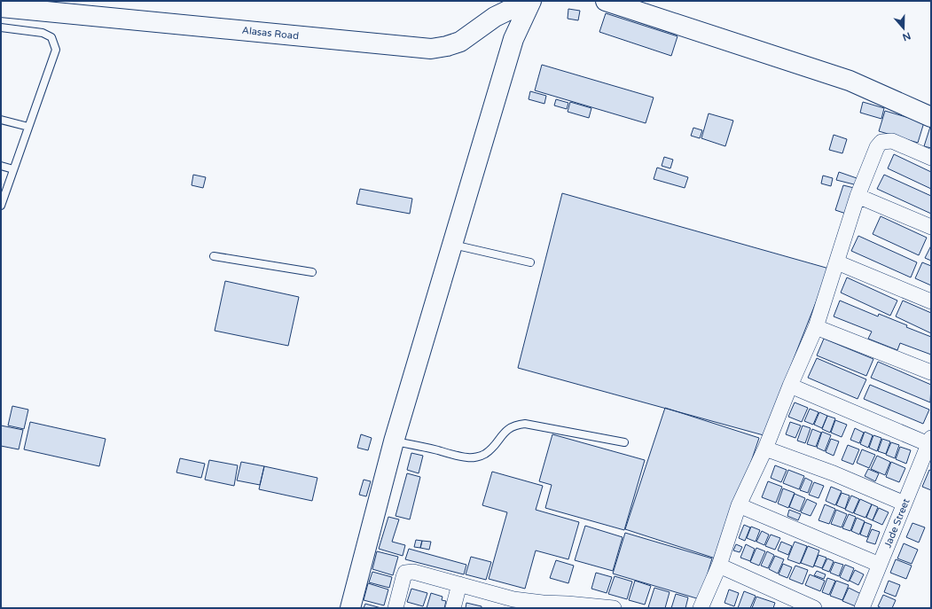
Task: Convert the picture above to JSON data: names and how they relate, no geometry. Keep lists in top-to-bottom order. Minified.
{"streets":{"street":["Alasas Road","Jade Street"]},"north":"bottom"}
